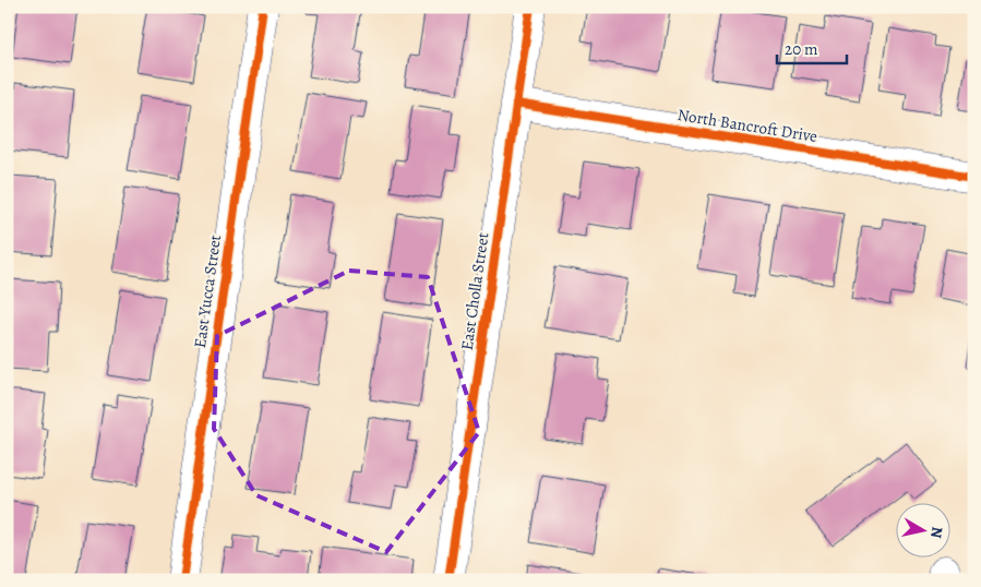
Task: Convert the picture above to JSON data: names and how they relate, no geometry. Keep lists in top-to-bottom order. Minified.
{"streets":{"street":["North Bancroft Drive","East Yucca Street","East Cholla Street"]},"crossings":[["North Bancroft Drive","East Cholla Street"]],"scale_bar":"20 m","north":"right"}
